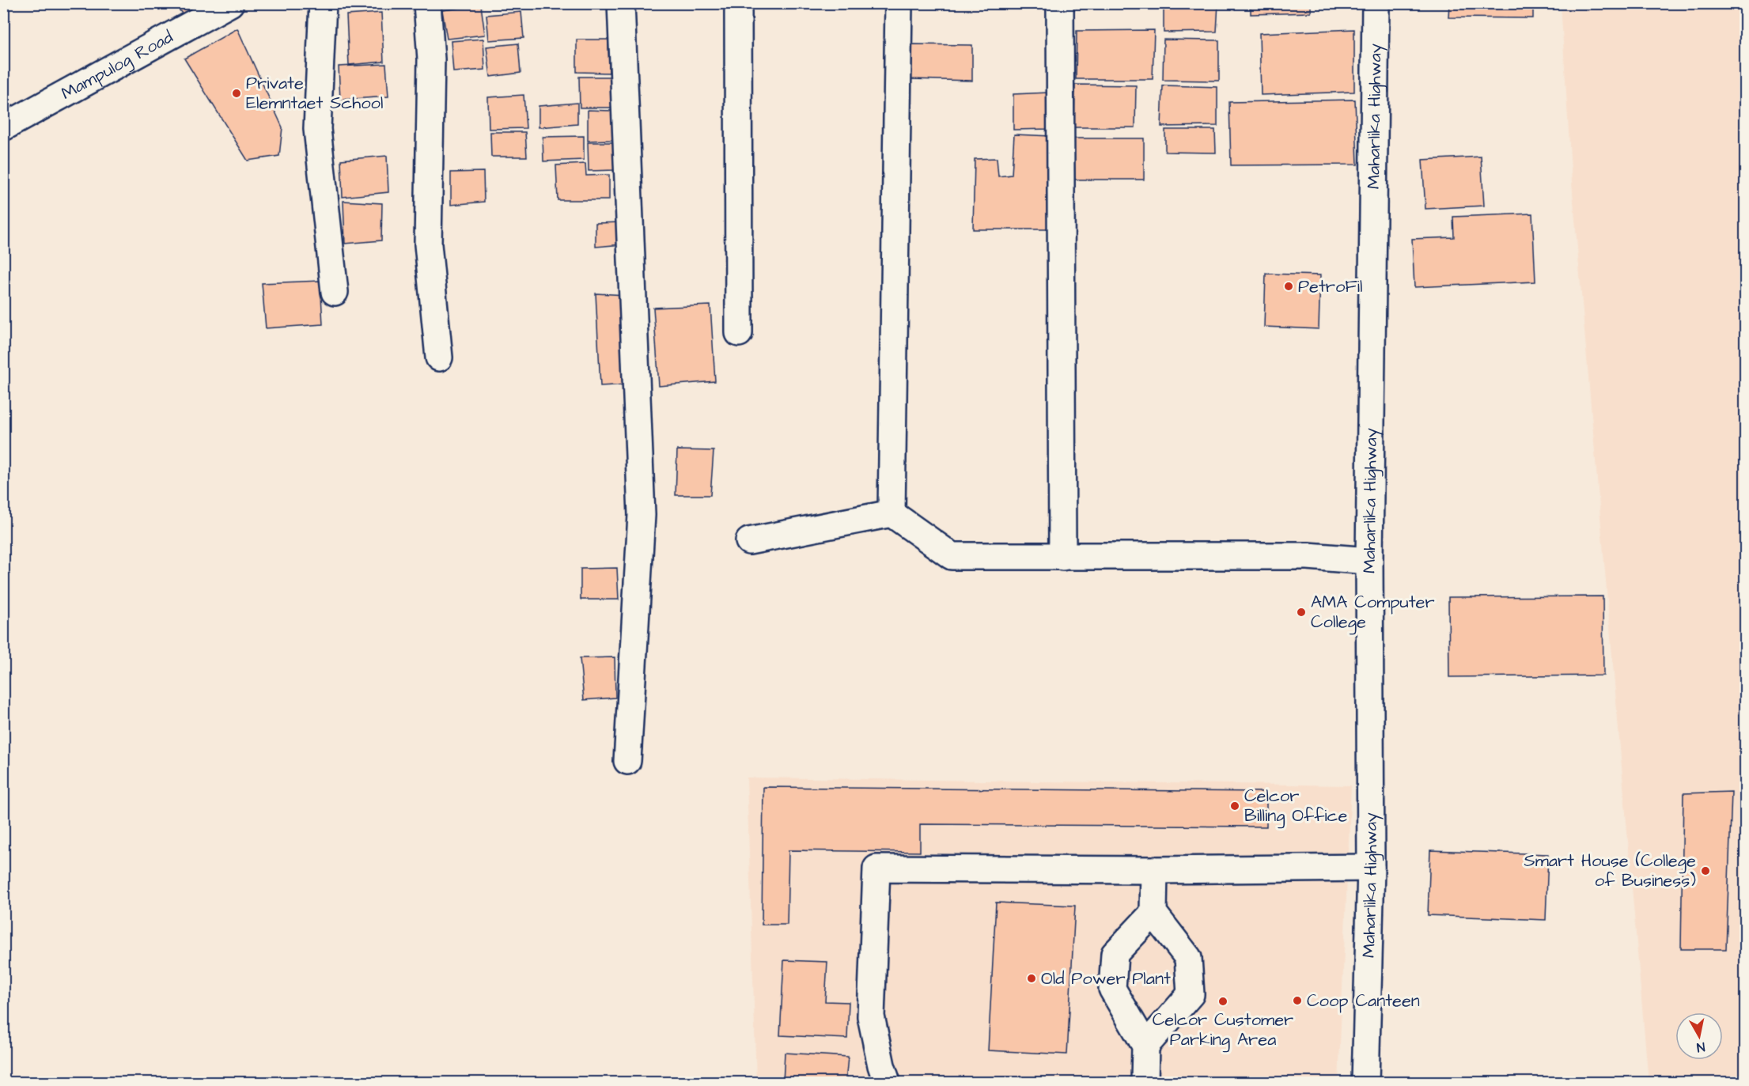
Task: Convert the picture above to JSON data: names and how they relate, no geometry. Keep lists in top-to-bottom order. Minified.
{"streets":{"main road":["Mampulog Road","Maharlika Highway"]},"places":["Private Elemntaet School","PetroFil","AMA Computer College","Celcor Billing Office","Smart House (College of Business)","Old Power Plant","Coop Canteen","Celcor Customer Parking Area"],"north":"bottom"}
